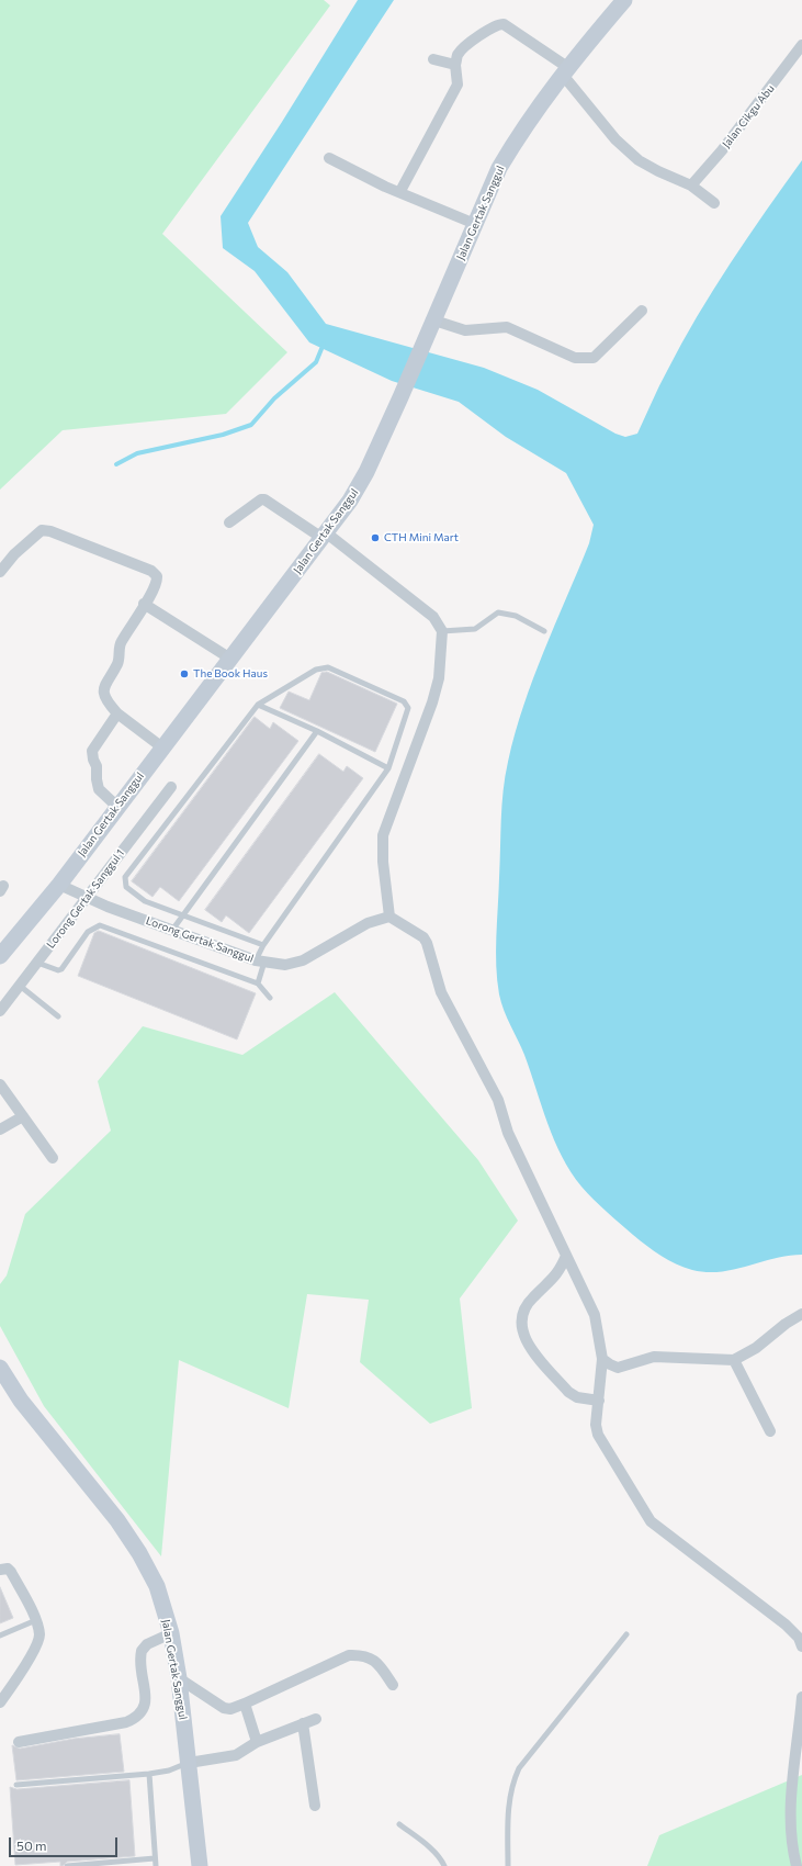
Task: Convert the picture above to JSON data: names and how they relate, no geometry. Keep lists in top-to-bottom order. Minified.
{"streets":{"main road":["Jalan Gertak Sanggul"],"street":["Jalan Cikgu Abu","Lorong Gertak Sanggul 1","Lorong Gertak Sanggul"]},"crossings":[["Jalan Gertak Sanggul","Lorong Gertak Sanggul"],["Lorong Gertak Sanggul 1","Lorong Gertak Sanggul"]],"places":["CTH Mini Mart","The Book Haus"],"scale_bar":"50 m"}
